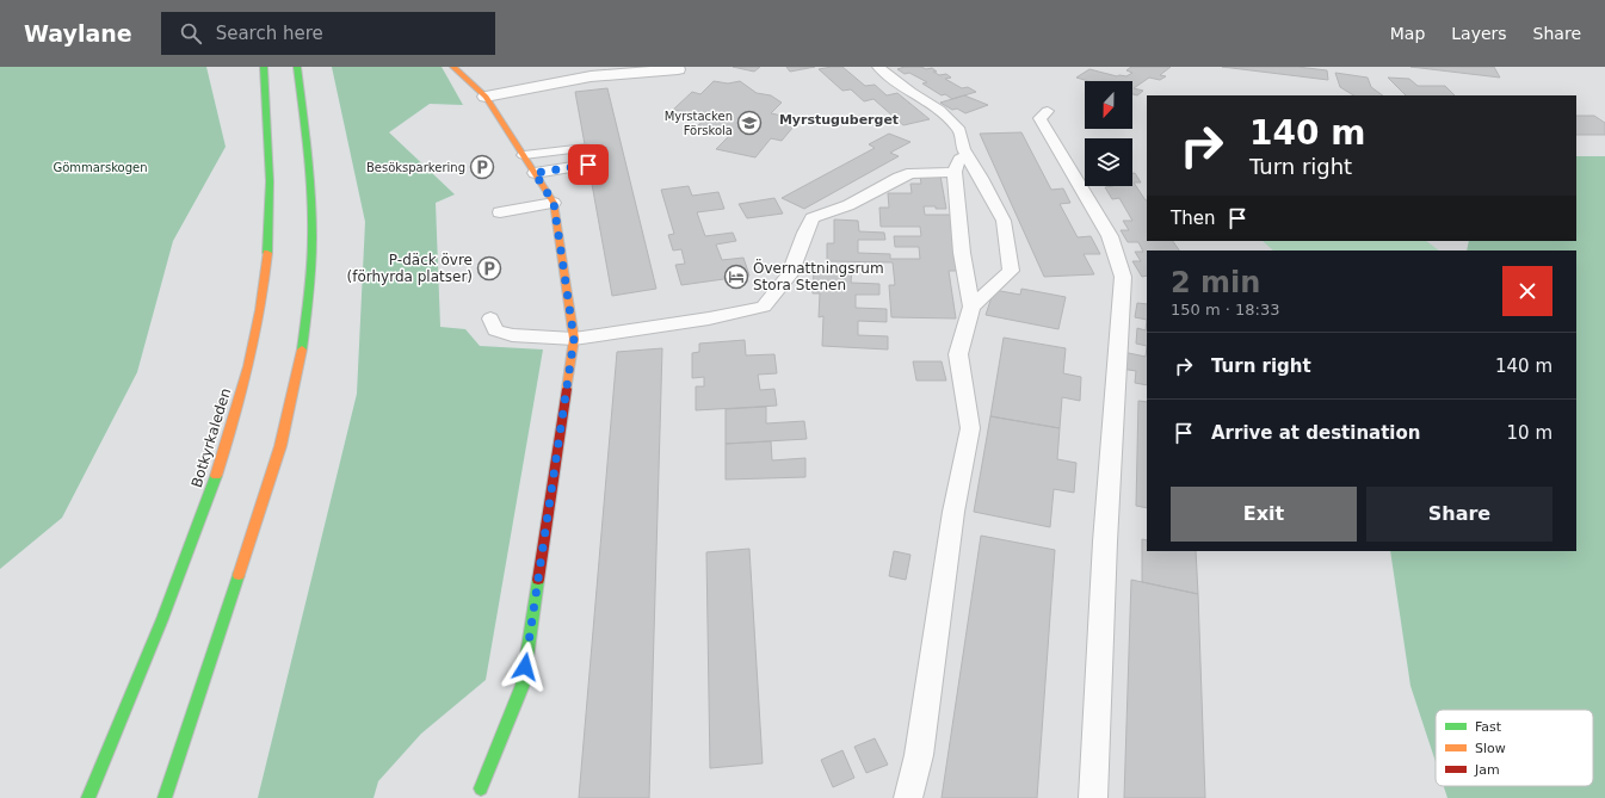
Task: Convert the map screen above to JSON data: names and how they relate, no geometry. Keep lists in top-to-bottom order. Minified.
{"streets":{"main road":["Botkyrkaleden"]},"districts":["Myrstuguberget"],"parks":["Gömmarskogen"],"places":{"school or university":["Myrstacken Förskola"],"parking":["Besöksparkering","P-däck övre (förhyrda platser)"],"hotel":["Övernattningsrum Stora Stenen"]},"legend":["Fast","Slow","Jam"],"north":"bottom","page":{"header":"Waylane","search":"Search here","nav":["Map","Layers","Share"],"turn":["140 m","Turn right"],"then":"Then","heading":["2 min","150 m · 18:33"],"list":[{"name":"Turn right","value":"140 m"},{"name":"Arrive at destination","value":"10 m"}],"buttons":["Exit","Share"]}}
